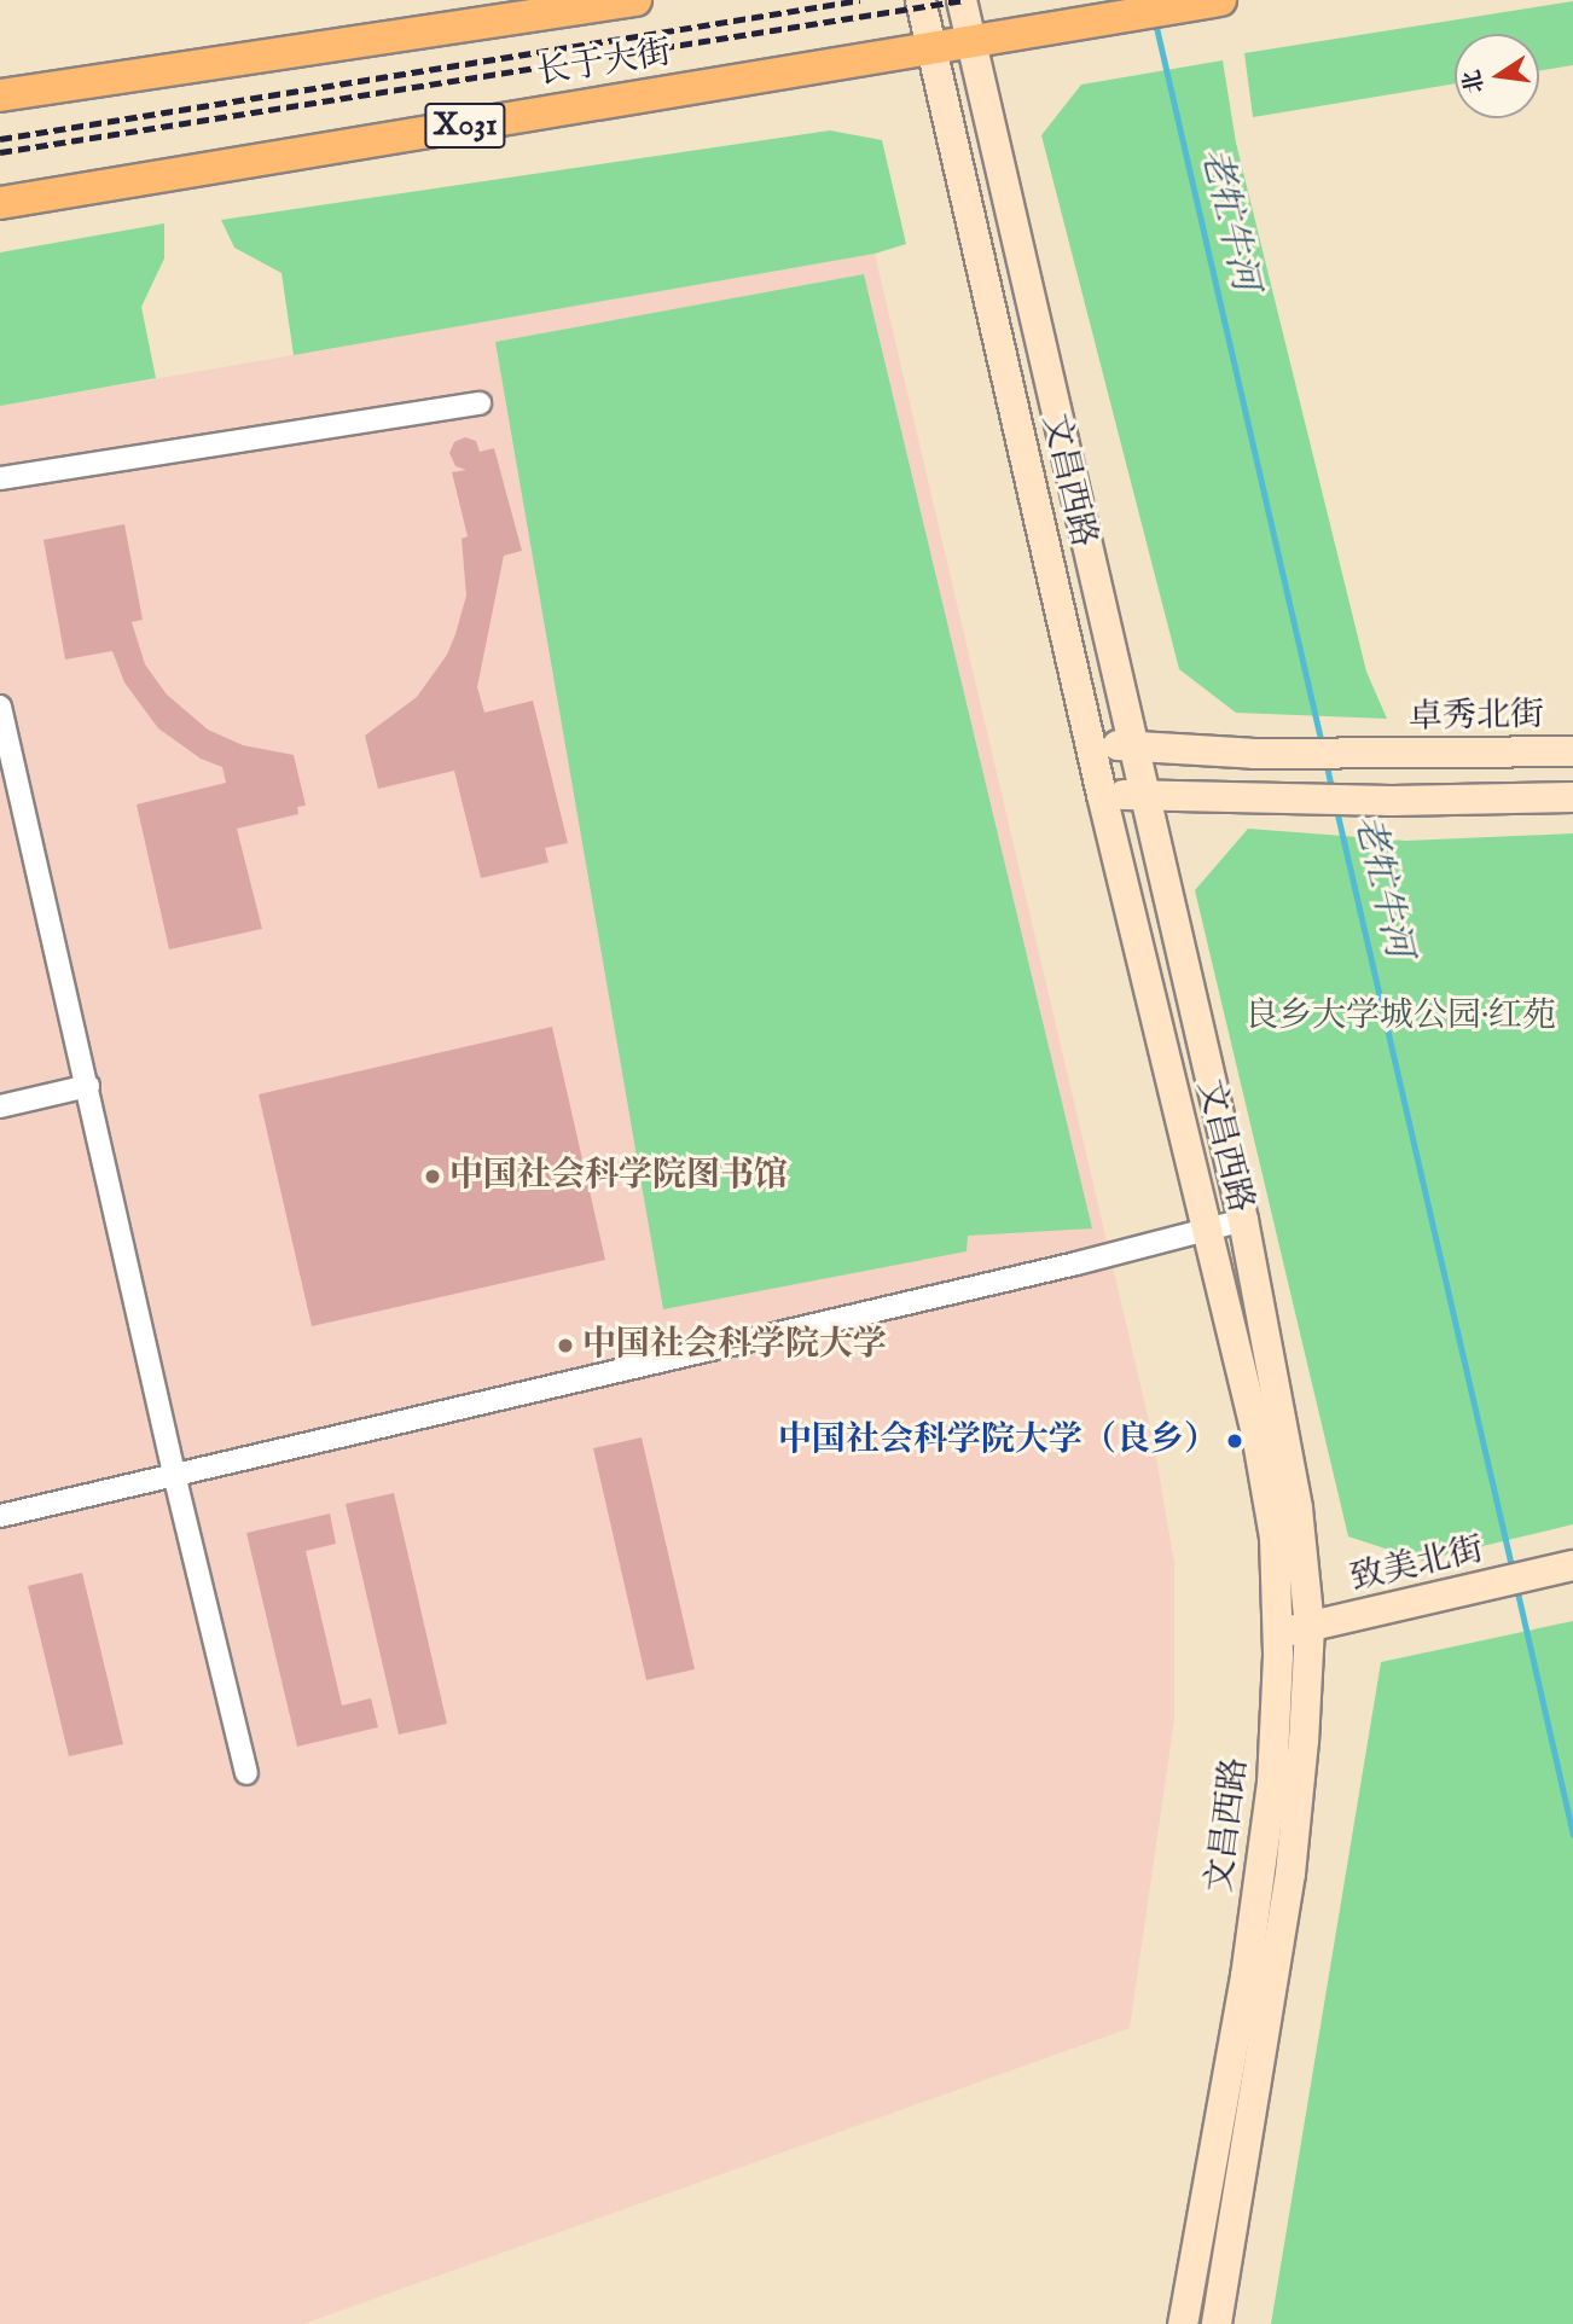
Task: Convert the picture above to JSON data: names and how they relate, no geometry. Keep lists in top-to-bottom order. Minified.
{"streets":{"main road":["长于大街","X031","文昌西路","卓秀北街","致美北街"]},"crossings":[["长于大街","文昌西路"],["文昌西路","卓秀北街"],["文昌西路","致美北街"]],"water":["老牤牛河"],"parks":["良乡大学城公园·红苑"],"places":["中国社会科学院图书馆","中国社会科学院大学","中国社会科学院大学（良乡）"],"north":"left"}
